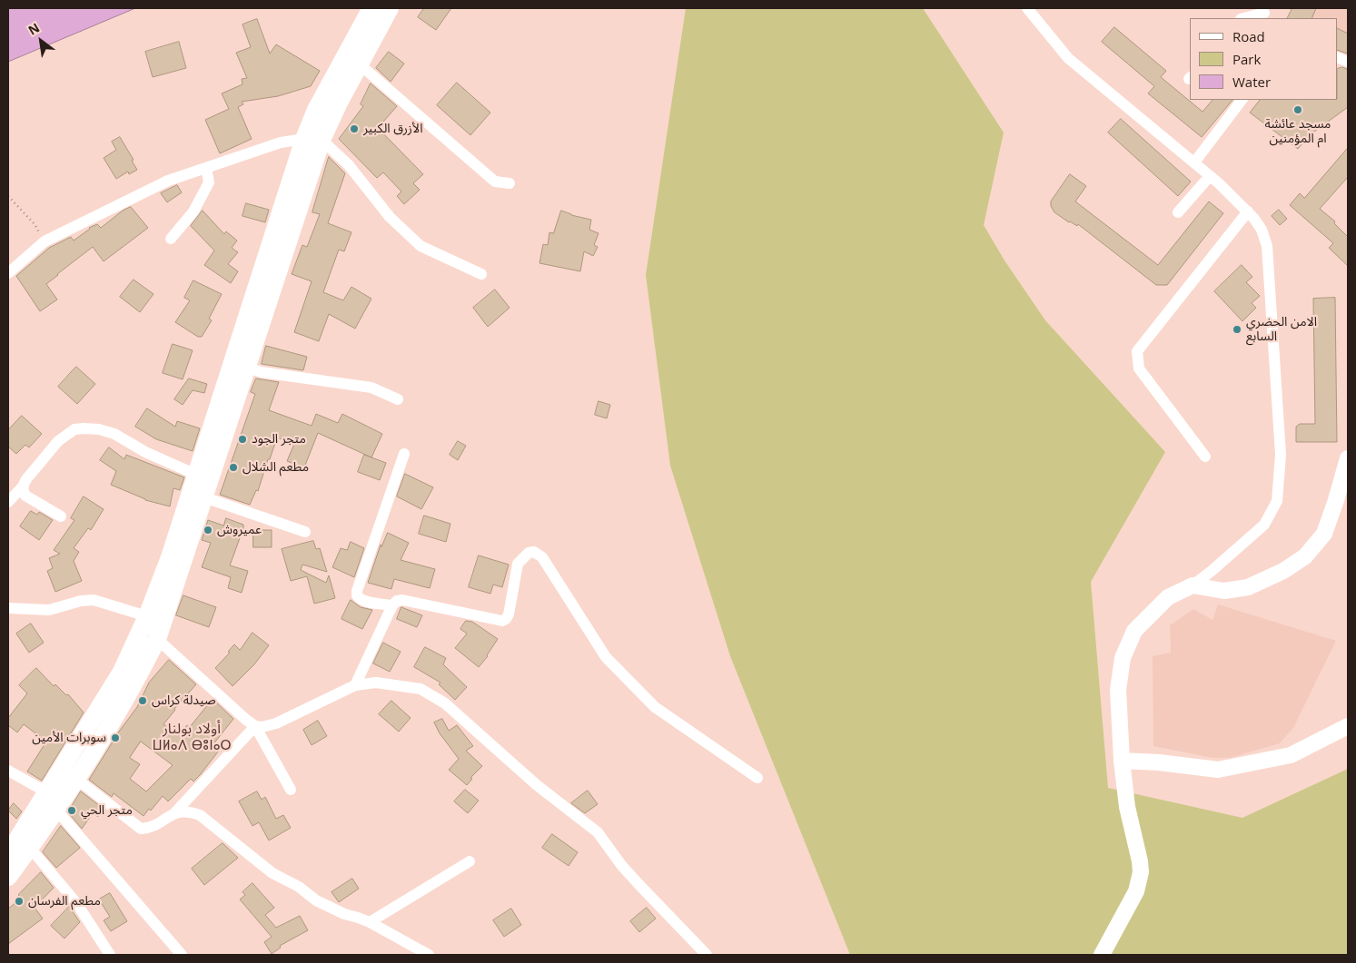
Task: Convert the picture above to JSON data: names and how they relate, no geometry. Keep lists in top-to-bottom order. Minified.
{"districts":["أولاد بولنار ⵡⵍⴰⴷ ⴱⵓⵏⴰⵔ"],"places":["مسجد عائشة ام المؤمنين","الأزرق الكبير","الامن الحضري السابع","متجر الجود","مطعم الشلال","عميروش","صيدلة كراس","سوبرات الأمين","متجر الحي","مطعم الفرسان"],"legend":["Road","Park","Water"],"north":"top left"}
